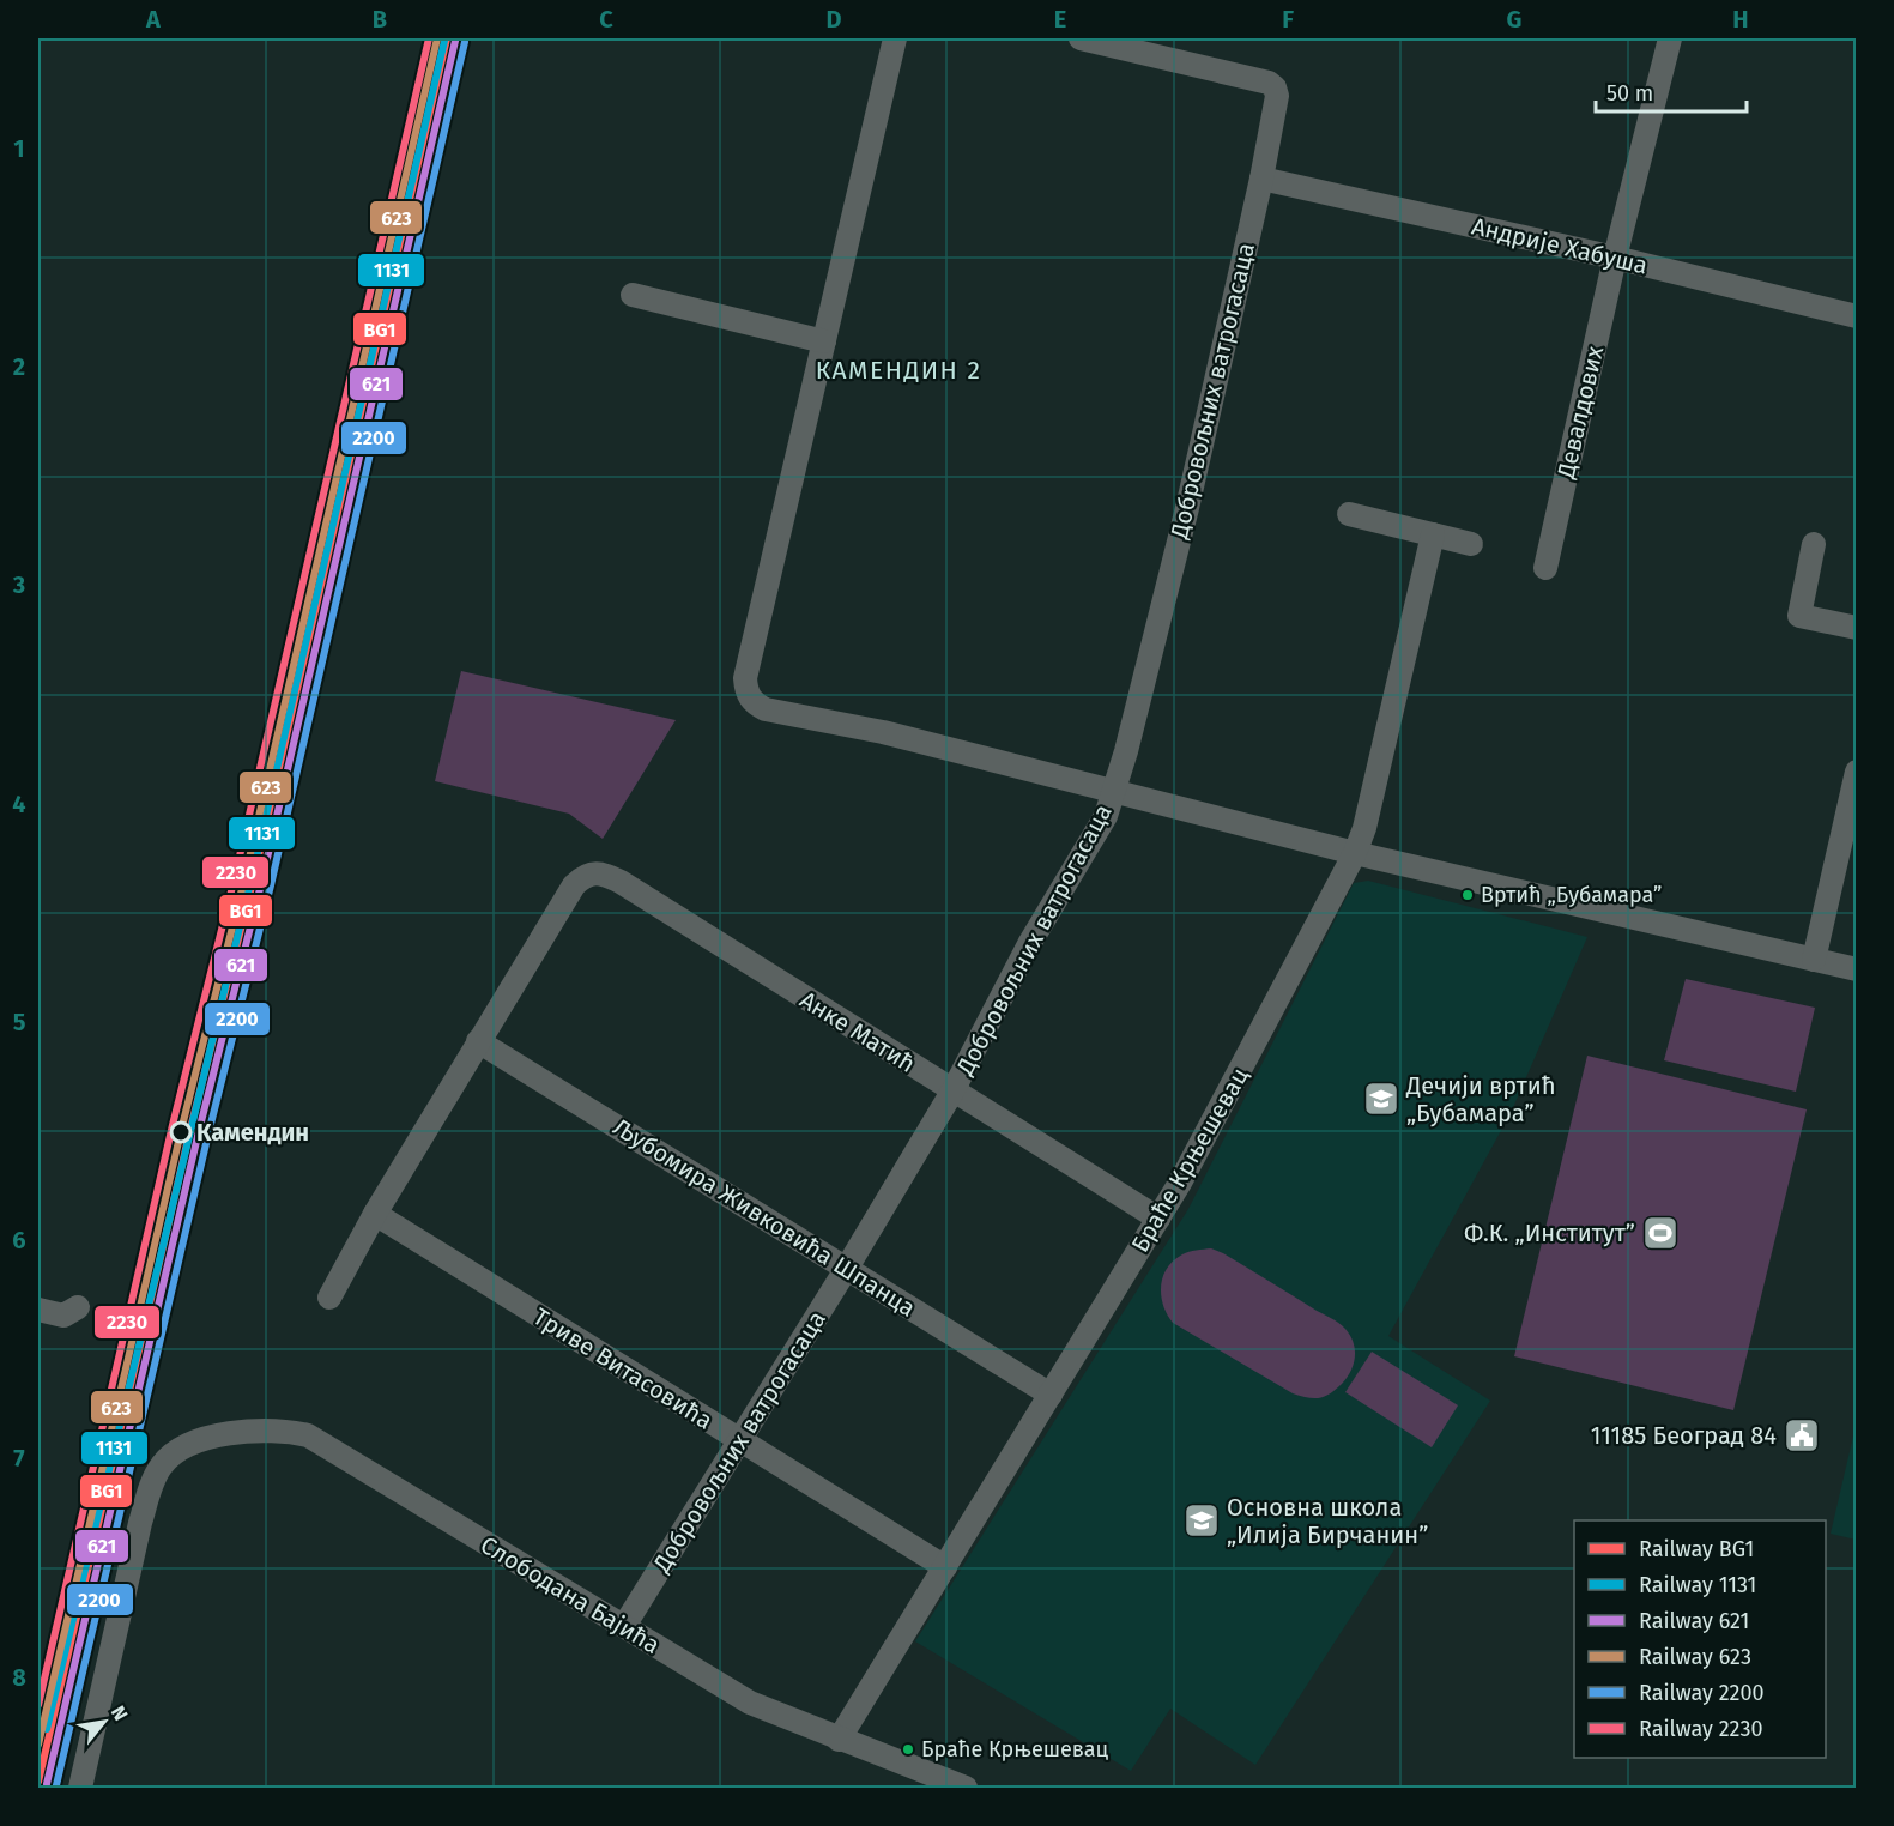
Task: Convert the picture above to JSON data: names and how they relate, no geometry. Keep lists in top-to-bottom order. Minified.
{"streets":{"street":["Андрије Хабуша","Добровољних ватрогасаца","Девалдових","Анке Матић","Браће Крњешевац","Љубомира Живковића Шпанца","Триве Витасовића","Слободана Бајића"]},"crossings":[["Андрије Хабуша","Добровољних ватрогасаца"],["Андрије Хабуша","Девалдових"],["Добровољних ватрогасаца","Анке Матић"],["Добровољних ватрогасаца","Љубомира Живковића Шпанца"],["Добровољних ватрогасаца","Триве Витасовића"],["Добровољних ватрогасаца","Слободана Бајића"],["Анке Матић","Браће Крњешевац"],["Анке Матић","Љубомира Живковића Шпанца"],["Браће Крњешевац","Љубомира Живковића Шпанца"],["Браће Крњешевац","Триве Витасовића"],["Браће Крњешевац","Слободана Бајића"]],"districts":["КАМЕНДИН 2"],"places":{"other":["Вртић „Бубамара”","Камендин","Браће Крњешевац"],"school or university":["Дечији вртић „Бубамара”","Основна школа „Илија Бирчанин”"],"sports":["Ф.К. „Институт”"],"public building":["11185 Београд 84"]},"lines":["rail line BG1","rail line 623","rail line 2230","rail line 1131","rail line 621","rail line 2200"],"legend":["Railway BG1","Railway 1131","Railway 621","Railway 623","Railway 2200","Railway 2230"],"scale_bar":"50 m","north":"top right","grid":{"columns":["A","B","C","D","E","F","G","H"],"rows":["1","2","3","4","5","6","7","8"]}}
